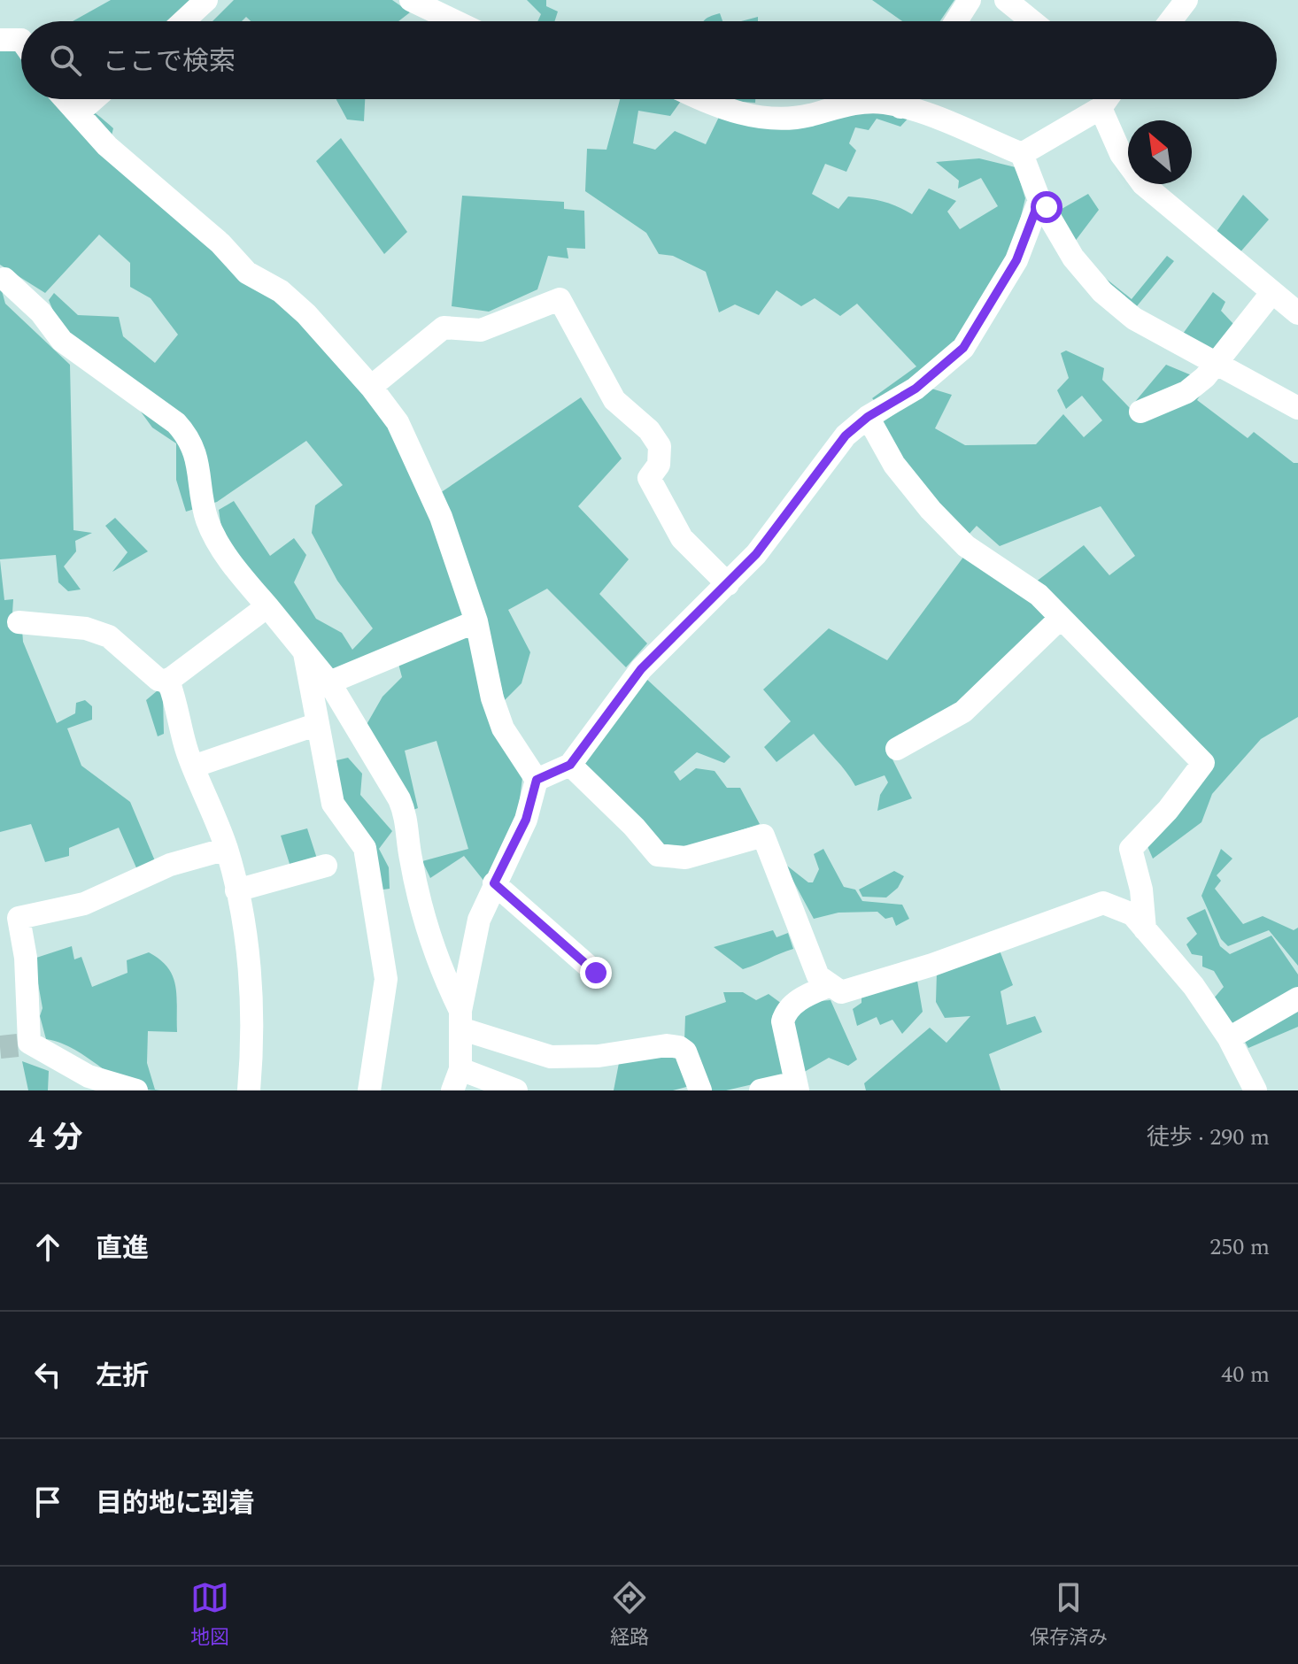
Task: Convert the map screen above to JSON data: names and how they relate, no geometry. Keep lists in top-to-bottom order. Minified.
{"north":"top left","page":{"search":"ここで検索","heading":["4 分","徒歩 · 290 m"],"list":[["直進","250 m"],["左折","40 m"],"目的地に到着"],"nav":["地図","経路","保存済み"]}}
